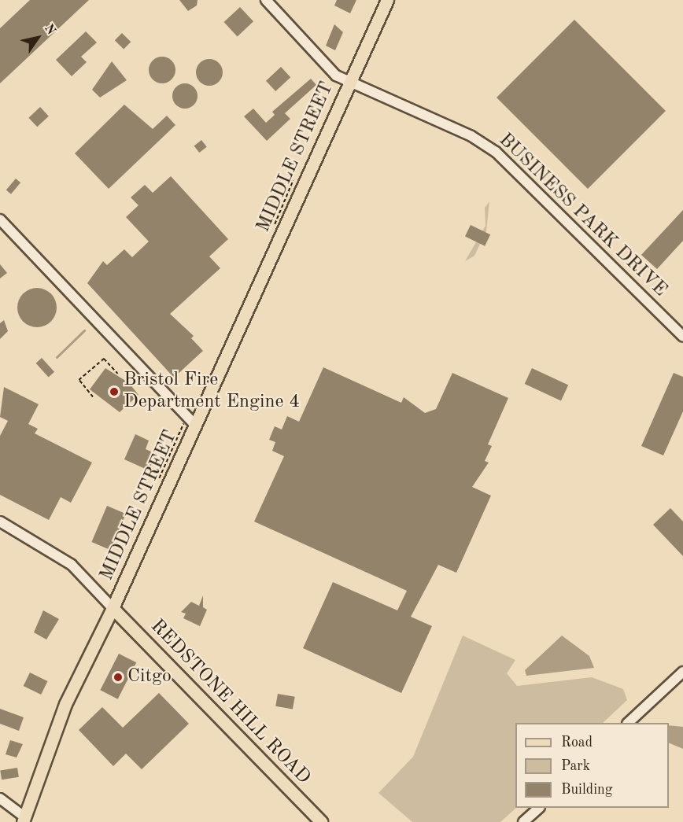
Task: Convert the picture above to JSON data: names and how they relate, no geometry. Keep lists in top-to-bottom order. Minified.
{"streets":{"main road":["MIDDLE STREET","REDSTONE HILL ROAD"],"street":["BUSINESS PARK DRIVE"]},"crossings":[["MIDDLE STREET","BUSINESS PARK DRIVE"],["MIDDLE STREET","REDSTONE HILL ROAD"]],"places":["Bristol Fire Department Engine 4","Citgo"],"legend":["Road","Park","Building"],"north":"top right"}
